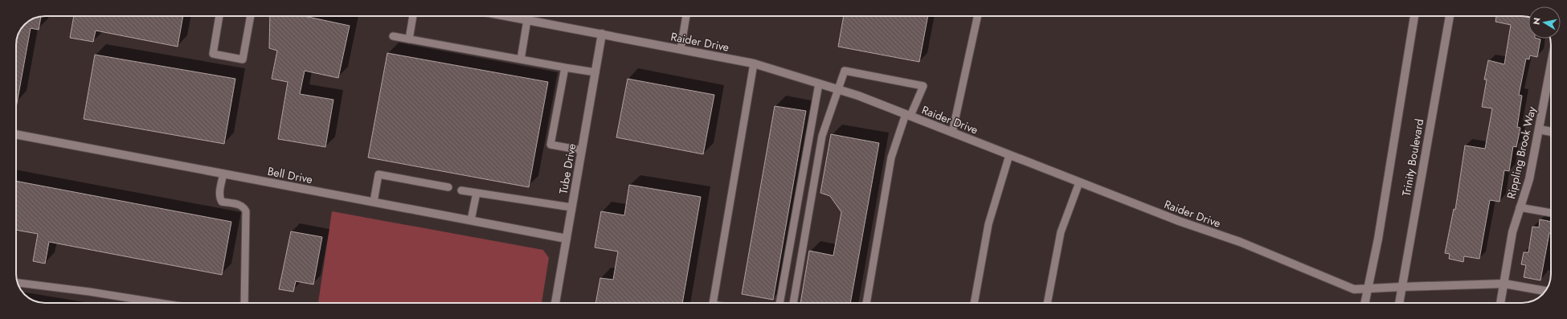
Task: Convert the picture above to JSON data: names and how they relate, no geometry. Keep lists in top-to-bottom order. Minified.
{"streets":{"main road":["Raider Drive","Rippling Brook Way","Trinity Boulevard","Tube Drive","Bell Drive"]},"crossings":[["Raider Drive","Rippling Brook Way"],["Raider Drive","Trinity Boulevard"],["Raider Drive","Tube Drive"],["Tube Drive","Bell Drive"]],"north":"left"}
